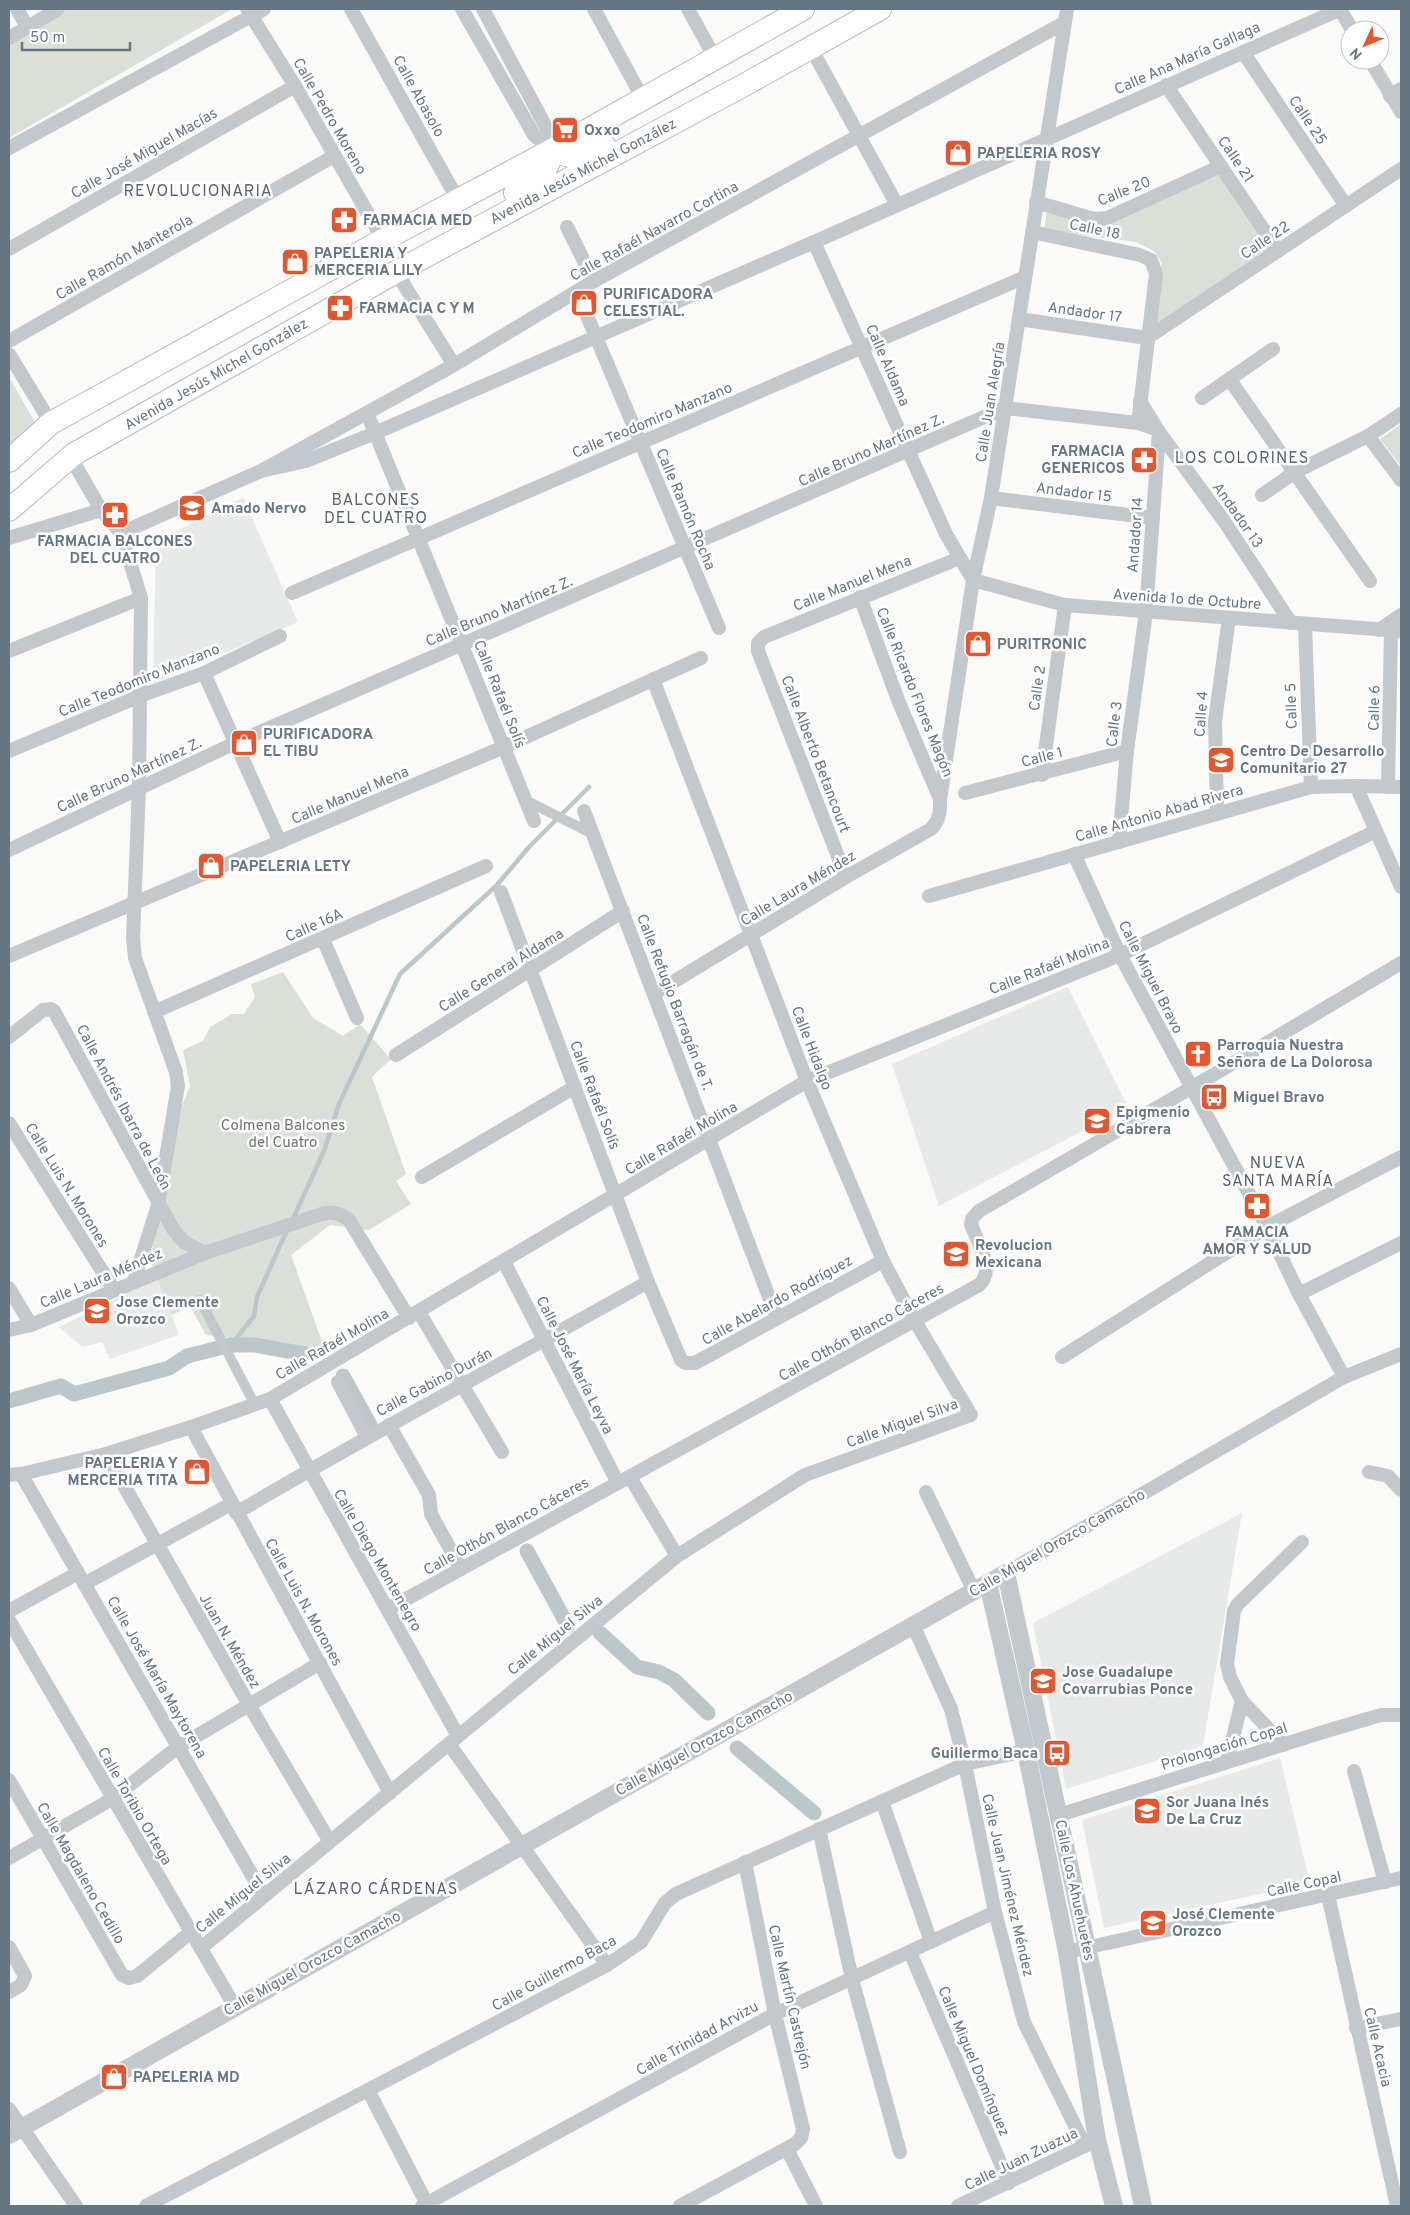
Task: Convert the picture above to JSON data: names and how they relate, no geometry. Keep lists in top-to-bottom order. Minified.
{"streets":{"main road":["Avenida Jesús Michel González"],"street":["Calle Ana María Gallaga","Calle Abasolo","Calle Pedro Moreno","Calle 25","Calle José Miguel Macías","Calle 21","Calle 20","Calle 18","Calle Rafaél Navarro Cortina","Calle 22","Calle Ramón Manterola","Andador 17","Calle Aldama","Calle Juan Alegría","Calle Teodomiro Manzano","Calle Bruno Martínez Z.","Andador 15","Calle Ramón Rocha","Andador 13","Andador 14","Calle Manuel Mena","Avenida 1o de Octubre","Calle 2","Calle Ricardo Flores Magón","Calle Rafaél Solís","Calle 5","Calle 6","Calle 4","Calle 3","Calle Alberto Betancourt","Calle 1","Calle Antonio Abad Rivera","Calle Laura Méndez","Calle 16A","Calle Rafaél Molina","Calle General Aldama","Calle Miguel Bravo","Calle Refugio Barragán de T.","Calle Hidalgo","Calle Andrés Ibarra de León","Calle Luis N. Morones","Calle Abelardo Rodríguez","Calle Othón Blanco Cáceres","Calle José María Leyva","Calle Gabino Durán","Calle Miguel Silva","Calle Miguel Orozco Camacho","Calle Diego Montenegro","Juan N. Méndez","Calle José María Maytorena","Prolongación Copal","Calle Toribio Ortega","Calle Magdaleno Cedillo","Calle Copal","Calle Juan Jiménez Méndez","Calle Los Ahuehuetes","Calle Guillermo Baca","Calle Martín Castrejón","Calle Trinidad Arvizu","Calle Acacia","Calle Miguel Domínguez","Calle Juan Zuazua"]},"crossings":[["Calle Ana María Gallaga","Calle 25"],["Calle Ana María Gallaga","Calle 21"],["Calle Ana María Gallaga","Calle Rafaél Navarro Cortina"],["Calle Ana María Gallaga","Calle Juan Alegría"],["Calle Pedro Moreno","Calle José Miguel Macías"],["Calle Pedro Moreno","Calle Ramón Manterola"],["Calle 25","Calle 22"],["Calle 21","Calle 20"],["Calle 21","Calle 22"],["Calle 20","Calle Juan Alegría"],["Calle 18","Calle 22"],["Calle 18","Andador 17"],["Calle 18","Calle Juan Alegría"],["Calle Rafaél Navarro Cortina","Calle Aldama"],["Calle Rafaél Navarro Cortina","Calle Juan Alegría"],["Calle Rafaél Navarro Cortina","Calle Ramón Rocha"],["Calle Rafaél Navarro Cortina","Calle Rafaél Solís"],["Calle 22","Andador 17"],["Andador 17","Calle Juan Alegría"],["Calle Aldama","Calle Juan Alegría"],["Calle Aldama","Calle Teodomiro Manzano"],["Calle Aldama","Calle Bruno Martínez Z."],["Calle Aldama","Calle Manuel Mena"],["Calle Aldama","Avenida 1o de Octubre"],["Calle Juan Alegría","Calle Teodomiro Manzano"],["Calle Juan Alegría","Calle Bruno Martínez Z."],["Calle Juan Alegría","Andador 15"],["Calle Juan Alegría","Avenida 1o de Octubre"],["Calle Juan Alegría","Calle Ricardo Flores Magón"],["Calle Juan Alegría","Calle Laura Méndez"],["Calle Teodomiro Manzano","Calle Ramón Rocha"],["Calle Teodomiro Manzano","Calle Rafaél Solís"],["Calle Bruno Martínez Z.","Calle Ramón Rocha"],["Calle Bruno Martínez Z.","Calle Rafaél Solís"],["Andador 15","Andador 14"],["Andador 13","Andador 14"],["Andador 13","Avenida 1o de Octubre"],["Andador 13","Calle 5"],["Andador 14","Avenida 1o de Octubre"],["Andador 14","Calle 3"],["Calle Manuel Mena","Calle Ricardo Flores Magón"],["Calle Manuel Mena","Calle Rafaél Solís"],["Calle Manuel Mena","Calle Alberto Betancourt"],["Calle Manuel Mena","Calle Hidalgo"],["Avenida 1o de Octubre","Calle 2"],["Avenida 1o de Octubre","Calle 5"],["Avenida 1o de Octubre","Calle 6"],["Avenida 1o de Octubre","Calle 4"],["Avenida 1o de Octubre","Calle 3"],["Calle 2","Calle 1"],["Calle Ricardo Flores Magón","Calle Laura Méndez"],["Calle Rafaél Solís","Calle Rafaél Molina"],["Calle Rafaél Solís","Calle General Aldama"],["Calle Rafaél Solís","Calle Abelardo Rodríguez"],["Calle Rafaél Solís","Calle Gabino Durán"],["Calle 5","Calle Antonio Abad Rivera"],["Calle 6","Calle Antonio Abad Rivera"],["Calle 4","Calle Antonio Abad Rivera"],["Calle 3","Calle 1"],["Calle 3","Calle Antonio Abad Rivera"],["Calle Alberto Betancourt","Calle Laura Méndez"],["Calle Antonio Abad Rivera","Calle Miguel Bravo"],["Calle Laura Méndez","Calle Rafaél Molina"],["Calle Laura Méndez","Calle Refugio Barragán de T."],["Calle Laura Méndez","Calle Hidalgo"],["Calle Laura Méndez","Calle Andrés Ibarra de León"],["Calle Laura Méndez","Calle Luis N. Morones"],["Calle Laura Méndez","Calle Gabino Durán"],["Calle Rafaél Molina","Calle Miguel Bravo"],["Calle Rafaél Molina","Calle Refugio Barragán de T."],["Calle Rafaél Molina","Calle Hidalgo"],["Calle Rafaél Molina","Calle Luis N. Morones"],["Calle Rafaél Molina","Calle José María Leyva"],["Calle Rafaél Molina","Calle Diego Montenegro"],["Calle Rafaél Molina","Juan N. Méndez"],["Calle Rafaél Molina","Calle José María Maytorena"],["Calle General Aldama","Calle Refugio Barragán de T."],["Calle Miguel Bravo","Calle Othón Blanco Cáceres"],["Calle Miguel Bravo","Calle Miguel Orozco Camacho"],["Calle Refugio Barragán de T.","Calle Abelardo Rodríguez"],["Calle Hidalgo","Calle Abelardo Rodríguez"],["Calle Hidalgo","Calle Othón Blanco Cáceres"],["Calle Hidalgo","Calle Miguel Silva"],["Calle Luis N. Morones","Calle Gabino Durán"],["Calle Luis N. Morones","Calle Miguel Silva"],["Calle Othón Blanco Cáceres","Calle José María Leyva"],["Calle Othón Blanco Cáceres","Calle Diego Montenegro"],["Calle José María Leyva","Calle Gabino Durán"],["Calle José María Leyva","Calle Miguel Silva"],["Calle Gabino Durán","Calle Diego Montenegro"],["Calle Gabino Durán","Juan N. Méndez"],["Calle Gabino Durán","Calle José María Maytorena"],["Calle Miguel Silva","Calle Diego Montenegro"],["Calle Miguel Silva","Juan N. Méndez"],["Calle Miguel Silva","Calle José María Maytorena"],["Calle Miguel Silva","Calle Toribio Ortega"],["Calle Miguel Silva","Calle Magdaleno Cedillo"],["Calle Miguel Orozco Camacho","Calle Diego Montenegro"],["Calle Miguel Orozco Camacho","Calle Toribio Ortega"],["Calle Miguel Orozco Camacho","Calle Juan Jiménez Méndez"],["Calle Miguel Orozco Camacho","Calle Los Ahuehuetes"],["Calle Diego Montenegro","Calle Guillermo Baca"],["Prolongación Copal","Calle Los Ahuehuetes"],["Calle Copal","Calle Los Ahuehuetes"],["Calle Copal","Calle Acacia"],["Calle Juan Jiménez Méndez","Calle Los Ahuehuetes"],["Calle Juan Jiménez Méndez","Calle Guillermo Baca"],["Calle Juan Jiménez Méndez","Calle Trinidad Arvizu"],["Calle Juan Jiménez Méndez","Calle Juan Zuazua"],["Calle Los Ahuehuetes","Calle Guillermo Baca"],["Calle Los Ahuehuetes","Calle Juan Zuazua"],["Calle Guillermo Baca","Calle Martín Castrejón"],["Calle Martín Castrejón","Calle Trinidad Arvizu"],["Calle Trinidad Arvizu","Calle Miguel Domínguez"],["Calle Miguel Domínguez","Calle Juan Zuazua"]],"districts":["REVOLUCIONARIA","LOS COLORINES","BALCONES DEL CUATRO","NUEVA SANTA MARÍA","LÁZARO CÁRDENAS"],"parks":["Colmena Balcones del Cuatro"],"places":{"supermarket":["Oxxo"],"shop":["PAPELERIA ROSY","PAPELERIA Y MERCERIA LILY","PURIFICADORA CELESTIAL.","PURITRONIC","PURIFICADORA EL TIBU","PAPELERIA LETY","PAPELERIA Y MERCERIA TITA","PAPELERIA MD"],"pharmacy":["FARMACIA MED","FARMACIA C Y M","FARMACIA GENERICOS","FARMACIA BALCONES DEL CUATRO","FAMACIA AMOR Y SALUD"],"school or university":["Amado Nervo","Centro De Desarrollo Comunitario 27","Epigmenio Cabrera","Revolucion Mexicana","Jose Clemente Orozco","Jose Guadalupe Covarrubias Ponce","Sor Juana Inés De La Cruz","José Clemente Orozco"],"church":["Parroquia Nuestra Señora de La Dolorosa"],"bus stop":["Miguel Bravo","Guillermo Baca"]},"scale_bar":"50 m","north":"bottom left"}
